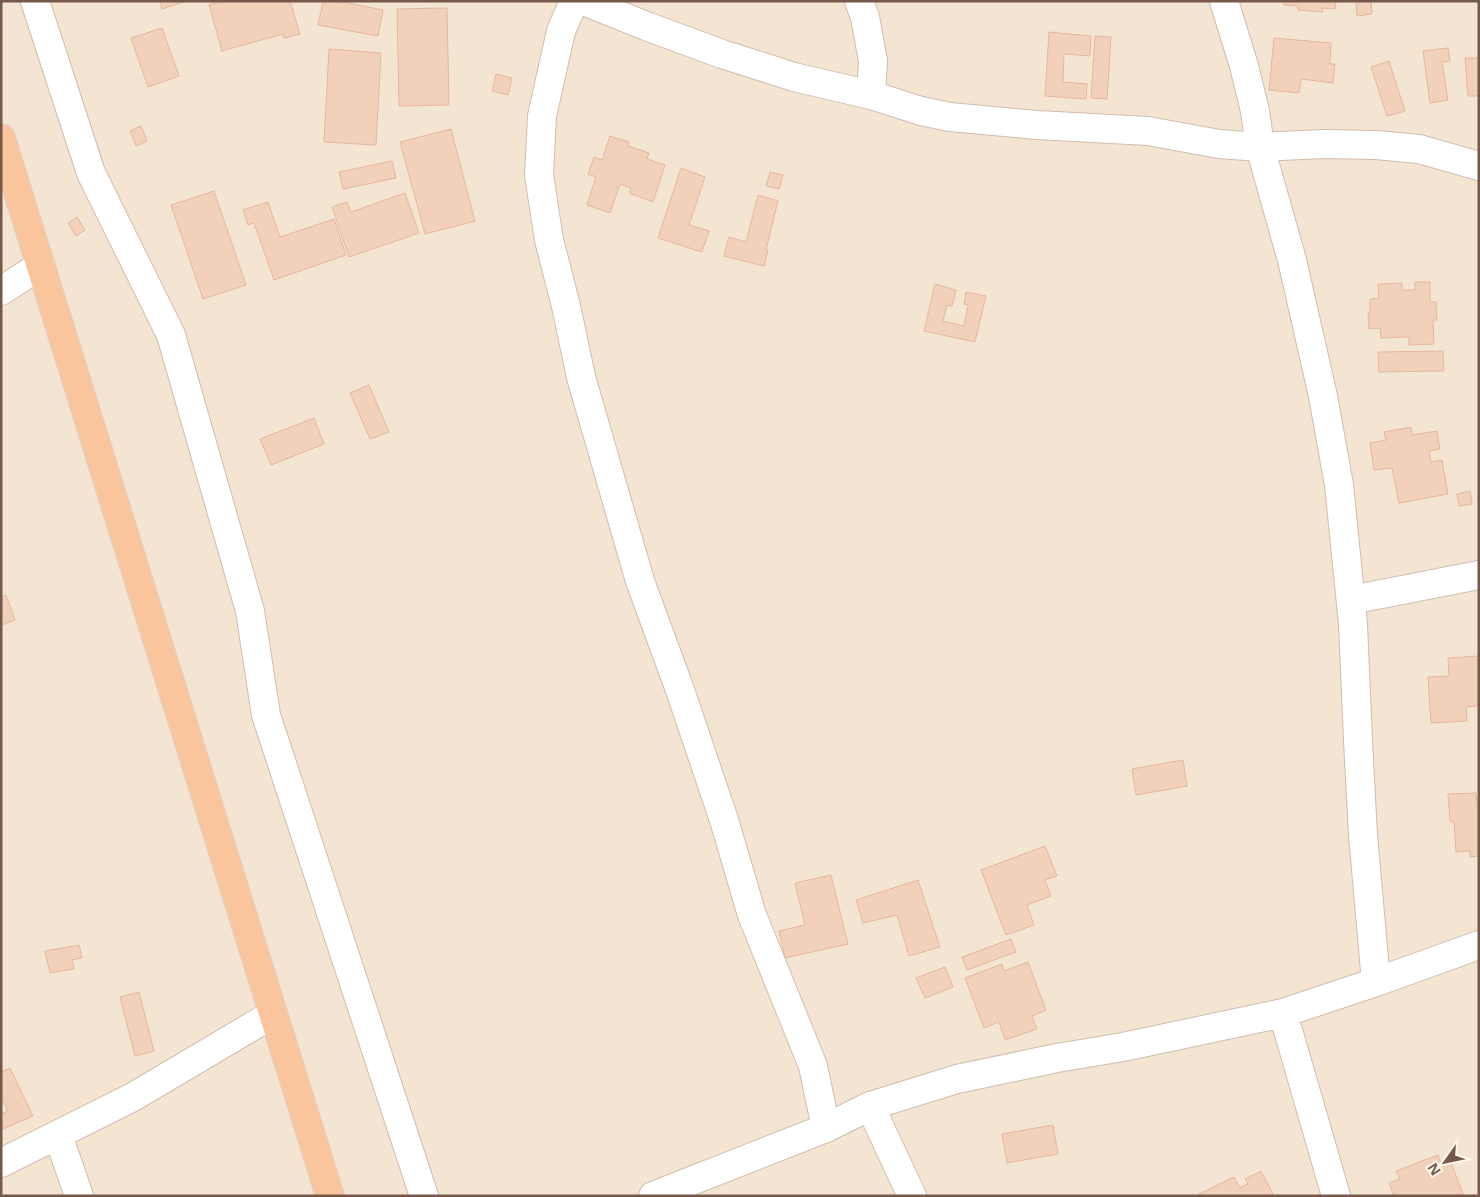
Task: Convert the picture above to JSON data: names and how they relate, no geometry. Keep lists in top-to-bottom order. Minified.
{"north":"bottom left"}
